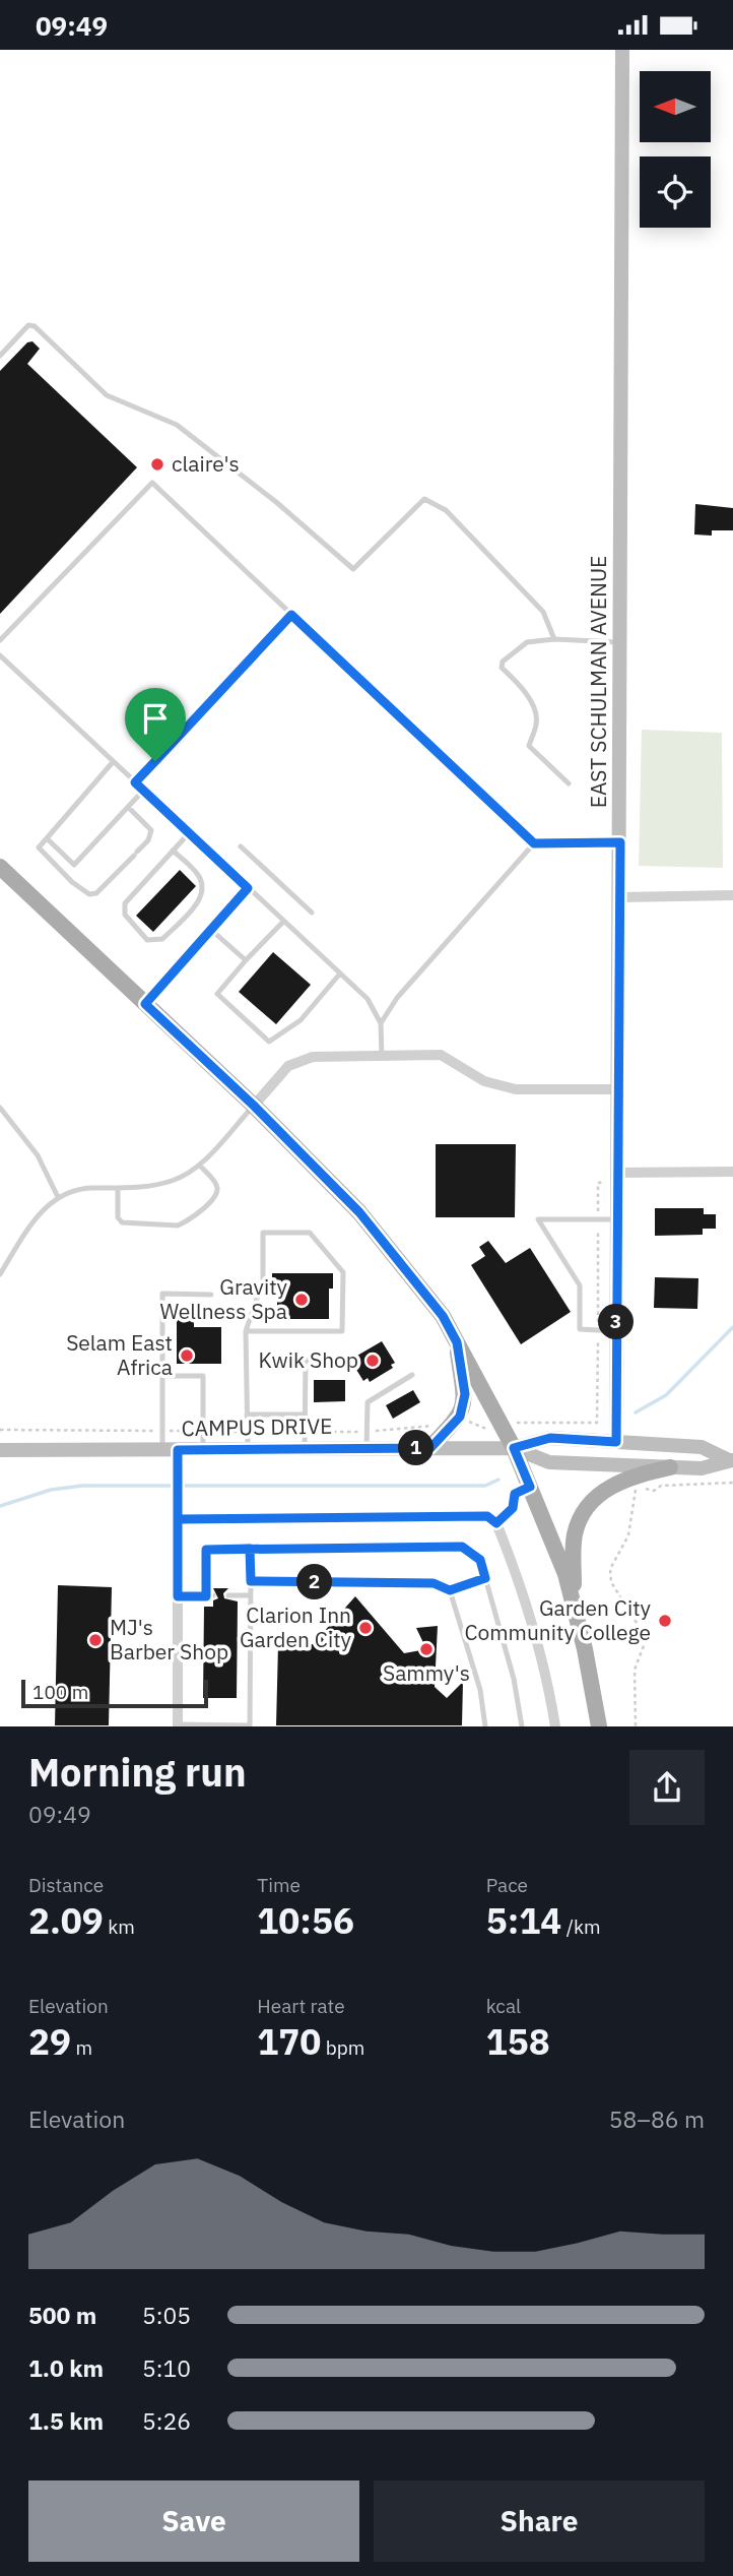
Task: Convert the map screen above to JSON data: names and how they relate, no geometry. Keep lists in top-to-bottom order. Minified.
{"streets":{"street":["EAST SCHULMAN AVENUE","CAMPUS DRIVE"]},"crossings":[["EAST SCHULMAN AVENUE","CAMPUS DRIVE"]],"places":["claire's","Gravity Wellness Spa","Selam East Africa","Kwik Shop","Garden City Community College","Clarion Inn Garden City","MJ's Barber Shop","Sammy's"],"scale_bar":"100 m","north":"left","page":{"status":"09:49","pins":["3","1","2"],"scale":"100 m","heading":["Morning run","09:49"],"stats":[["Distance","2.09 km"],["Time","10:56"],["Pace","5:14 /km"],["Elevation","29 m"],["Heart rate","170 bpm"],["kcal","158"]],"chart":["Elevation","58–86 m"],"list":[{"name":"500 m","note":"5:05"},{"name":"1.0 km","note":"5:10"},{"name":"1.5 km","note":"5:26"}],"buttons":["Save","Share"]}}
